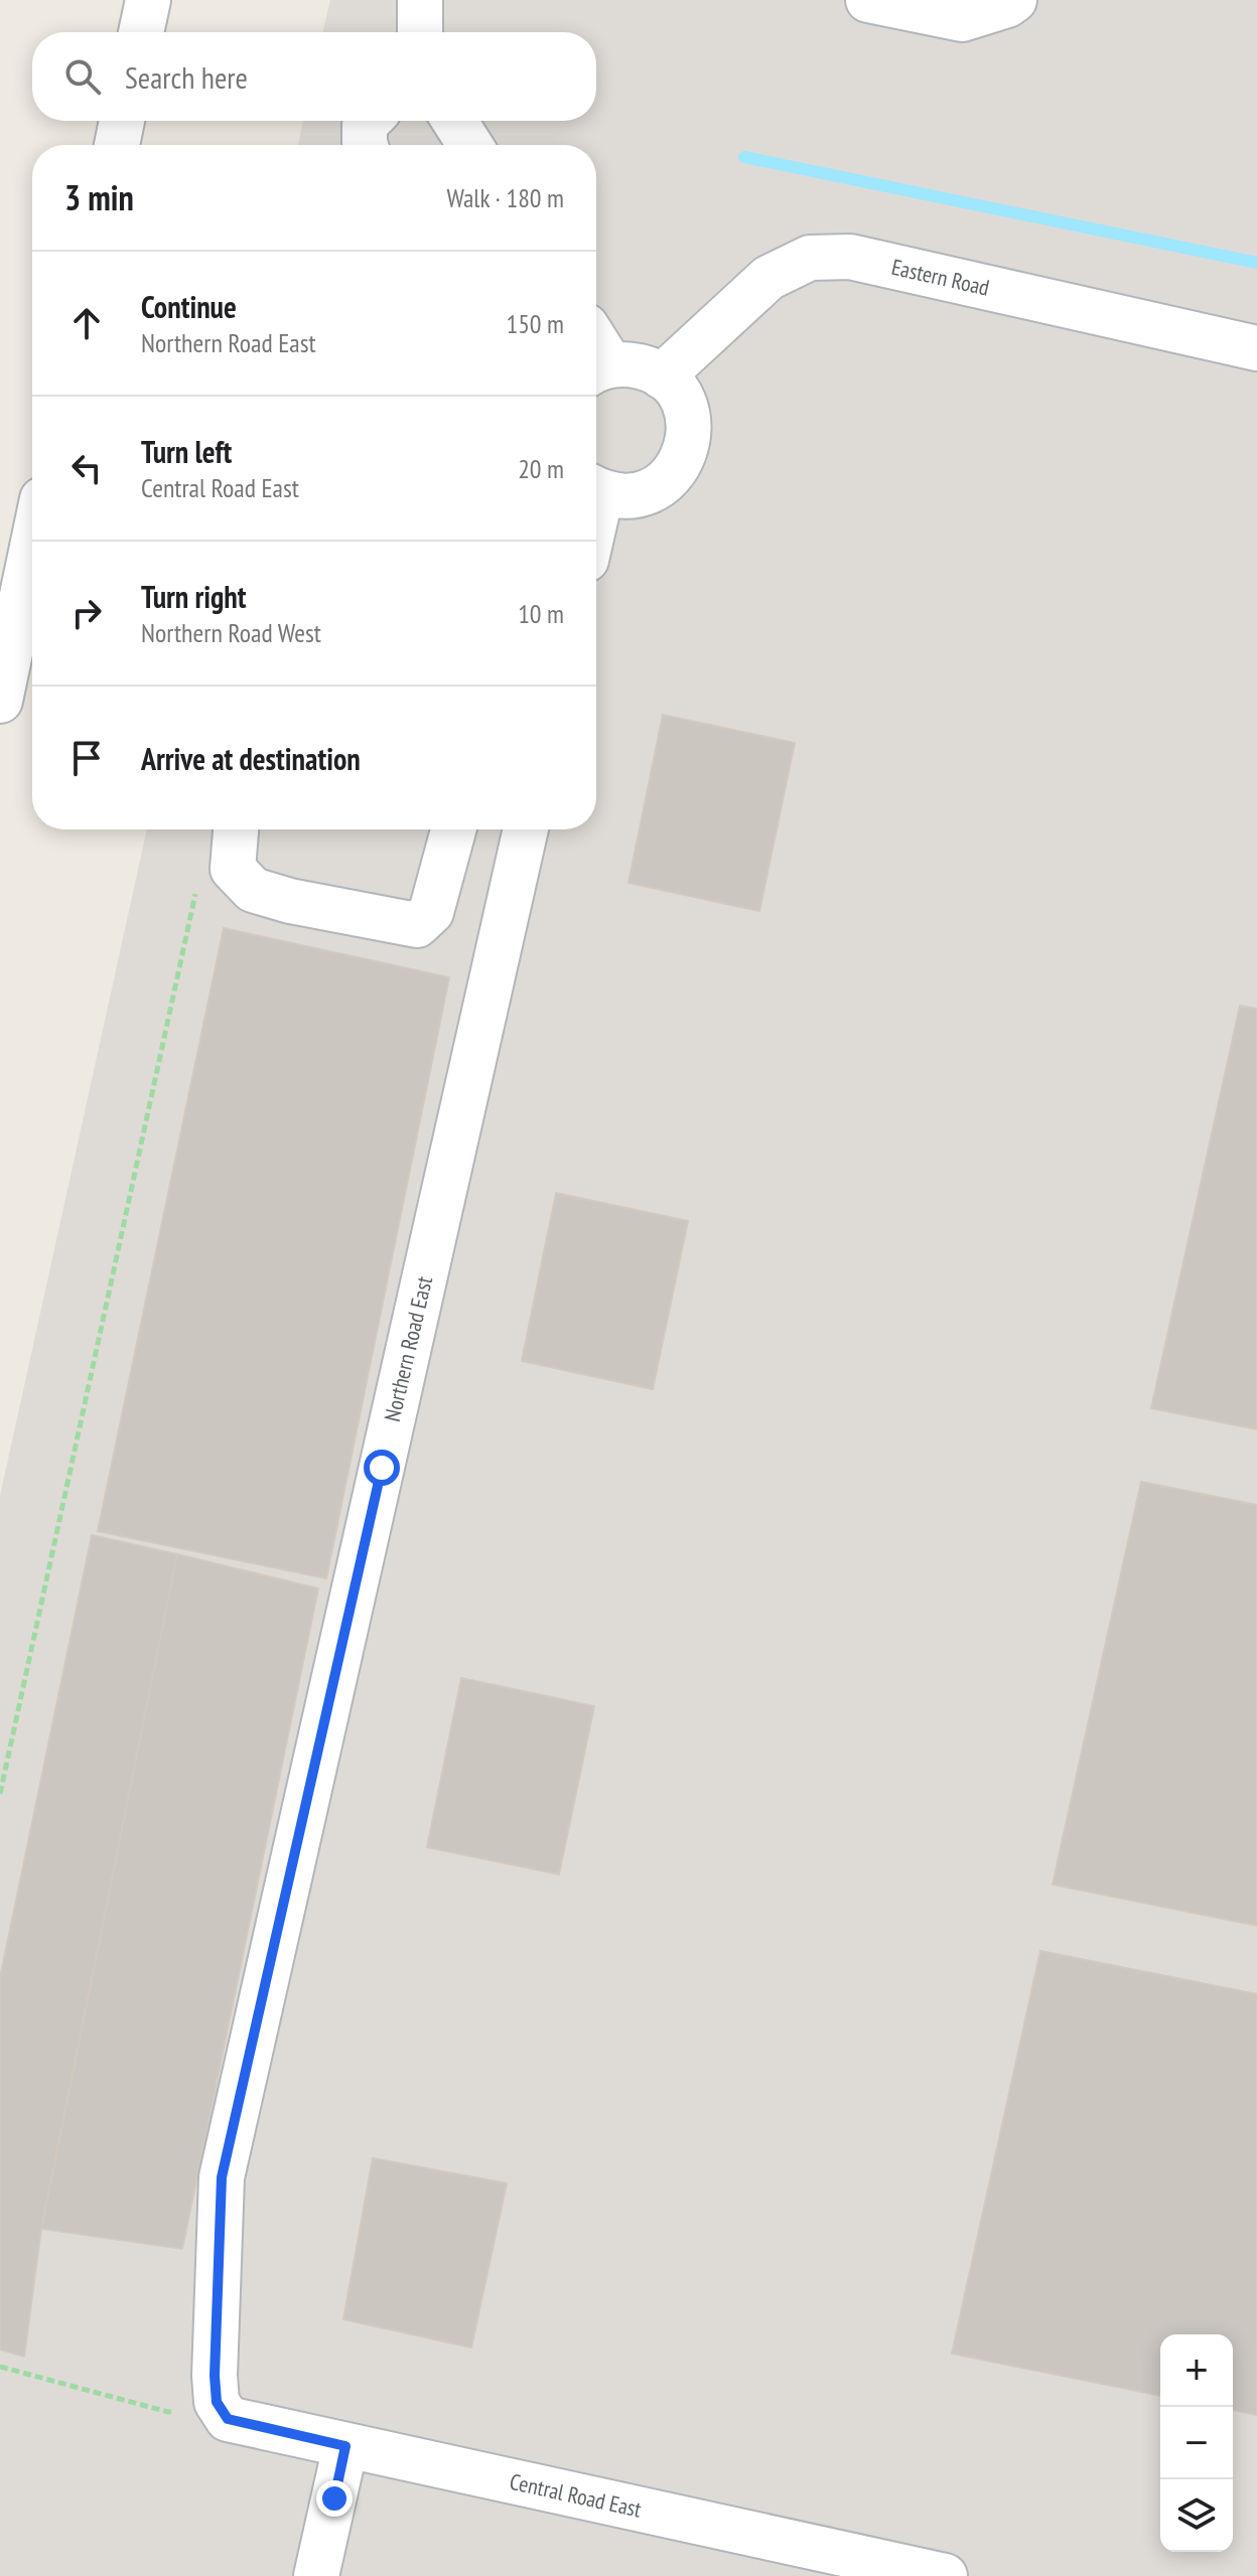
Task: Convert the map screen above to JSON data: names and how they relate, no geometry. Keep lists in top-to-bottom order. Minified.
{"streets":{"street":["Eastern Road","Northern Road East","Central Road East"]},"crossings":[["Northern Road East","Central Road East"]],"page":{"search":"Search here","heading":["3 min","Walk · 180 m"],"list":[["Continue","Northern Road East","150 m"],["Turn left","Central Road East","20 m"],["Turn right","Northern Road West","10 m"],"Arrive at destination"],"map_buttons":["+","−"]}}
